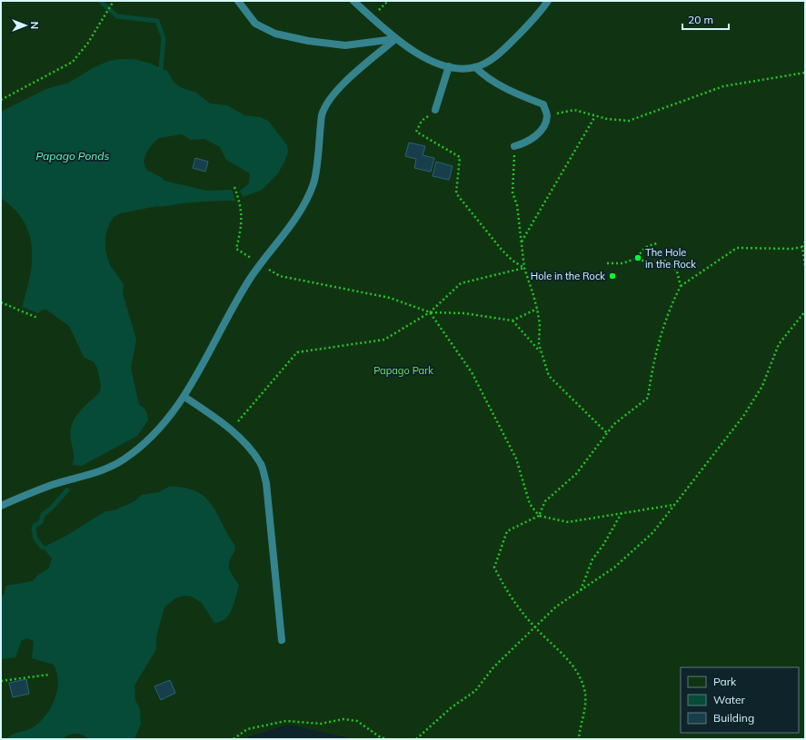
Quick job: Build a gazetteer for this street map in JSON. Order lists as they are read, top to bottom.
{
  "water": ["Papago Ponds"],
  "parks": ["Papago Park"],
  "places": ["The Hole in the Rock", "Hole in the Rock"],
  "legend": ["Park", "Water", "Building"],
  "scale_bar": "20 m",
  "north": "right"
}
